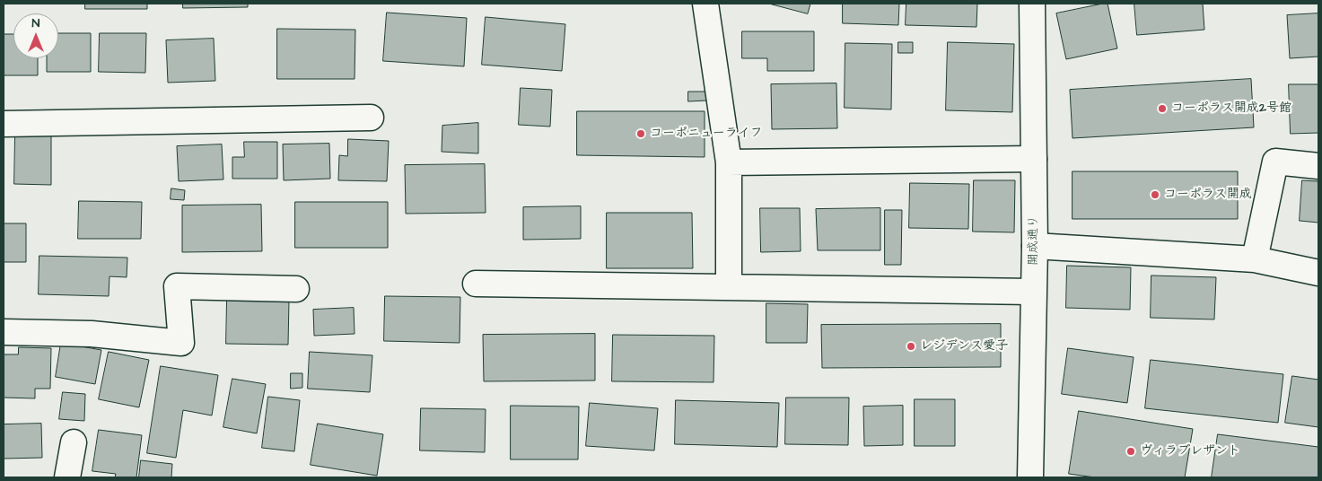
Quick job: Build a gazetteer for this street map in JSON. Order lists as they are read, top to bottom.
{
  "streets": {
    "street": ["開成通り"]
  },
  "places": [
    "コーポラス開成2号館",
    "コーポニューライフ",
    "コーポラス開成",
    "レジデンス愛子",
    "ヴィラプレザント"
  ],
  "north": "top"
}
